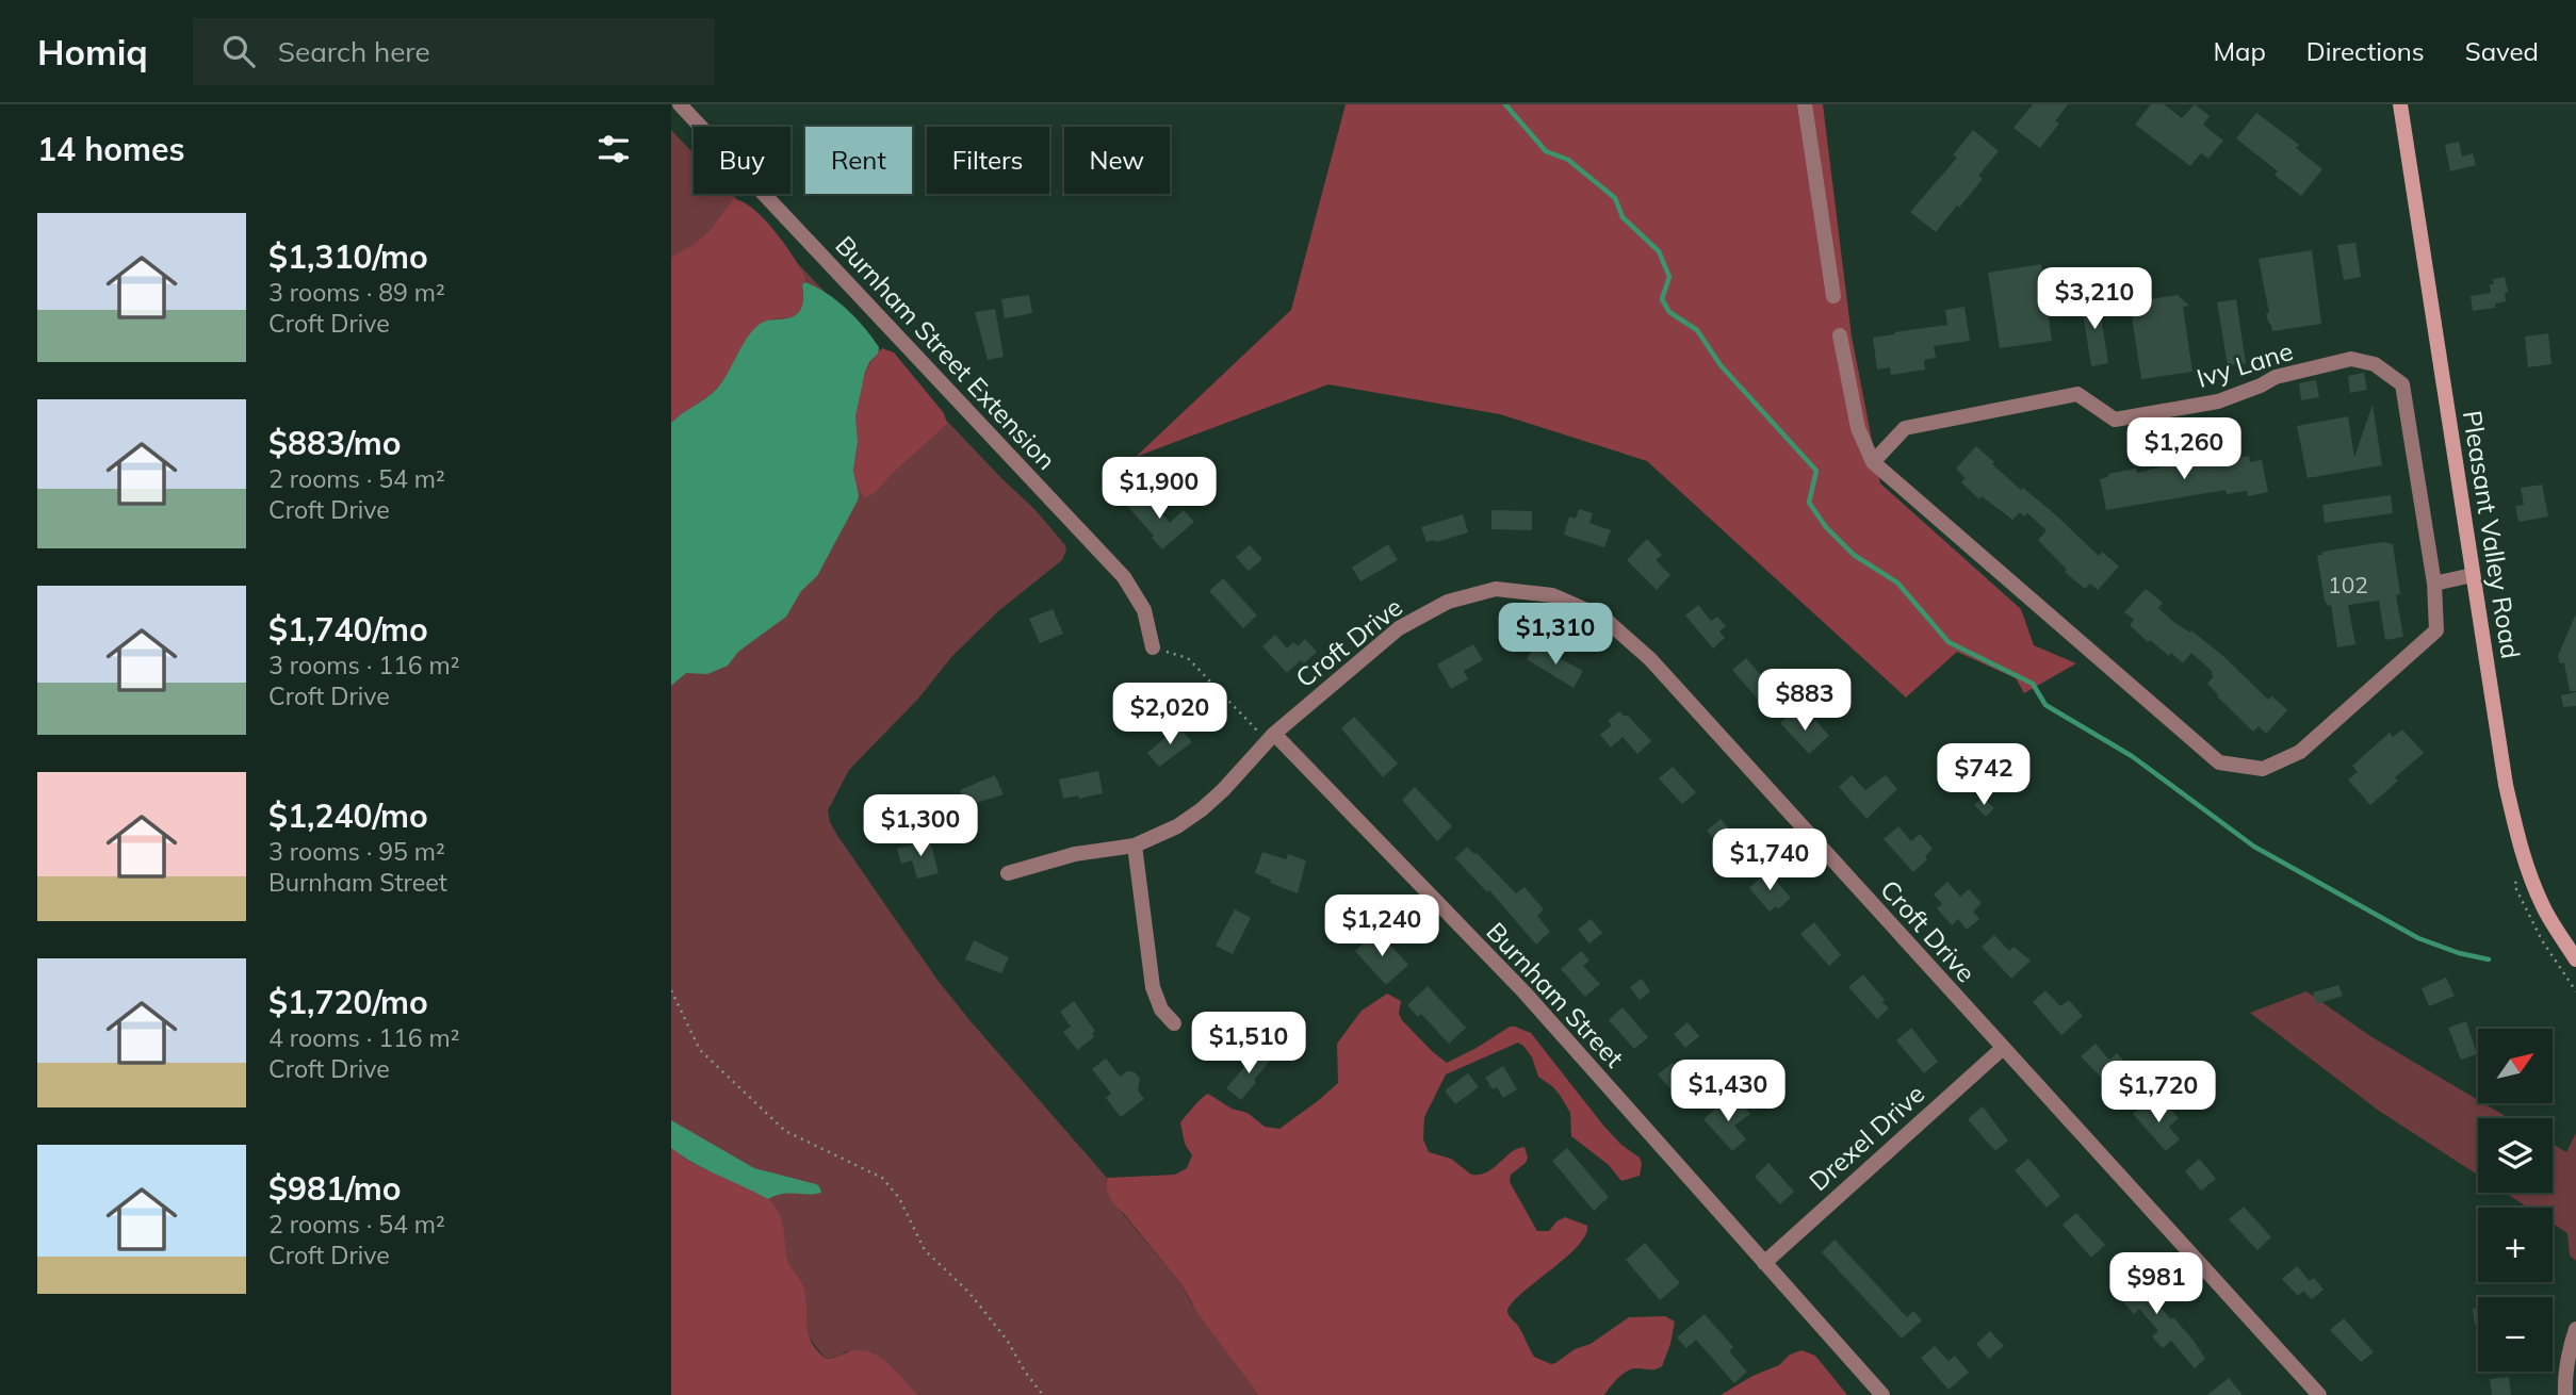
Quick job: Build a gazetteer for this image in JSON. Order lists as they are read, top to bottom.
{
  "streets": {
    "main road": ["Pleasant Valley Road"],
    "street": [
      "Burnham Street Extension",
      "Ivy Lane",
      "Croft Drive",
      "Burnham Street",
      "Drexel Drive"
    ]
  },
  "crossings": [
    ["Croft Drive", "Burnham Street"],
    ["Croft Drive", "Drexel Drive"],
    ["Burnham Street", "Drexel Drive"]
  ],
  "house_numbers": ["102"],
  "north": "top right",
  "page": {
    "header": "Homiq",
    "search": "Search here",
    "nav": ["Map", "Directions", "Saved"],
    "heading": "14 homes",
    "chip": [
      "Buy",
      "Rent",
      "Filters",
      "New"
    ],
    "list": [
      {
        "name": "$1,310/mo",
        "note": "3 rooms · 89 m² · Croft Drive"
      },
      {
        "name": "$883/mo",
        "note": "2 rooms · 54 m² · Croft Drive"
      },
      {
        "name": "$1,740/mo",
        "note": "3 rooms · 116 m² · Croft Drive"
      },
      {
        "name": "$1,240/mo",
        "note": "3 rooms · 95 m² · Burnham Street"
      },
      {
        "name": "$1,720/mo",
        "note": "4 rooms · 116 m² · Croft Drive"
      },
      {
        "name": "$981/mo",
        "note": "2 rooms · 54 m² · Croft Drive"
      }
    ],
    "price": [
      "$3,210",
      "$1,260",
      "$1,900",
      "$1,310",
      "$883",
      "$2,020",
      "$742",
      "$1,300",
      "$1,740",
      "$1,240",
      "$1,510",
      "$1,430",
      "$1,720",
      "$981"
    ],
    "map_buttons": ["+", "−"]
  }
}
